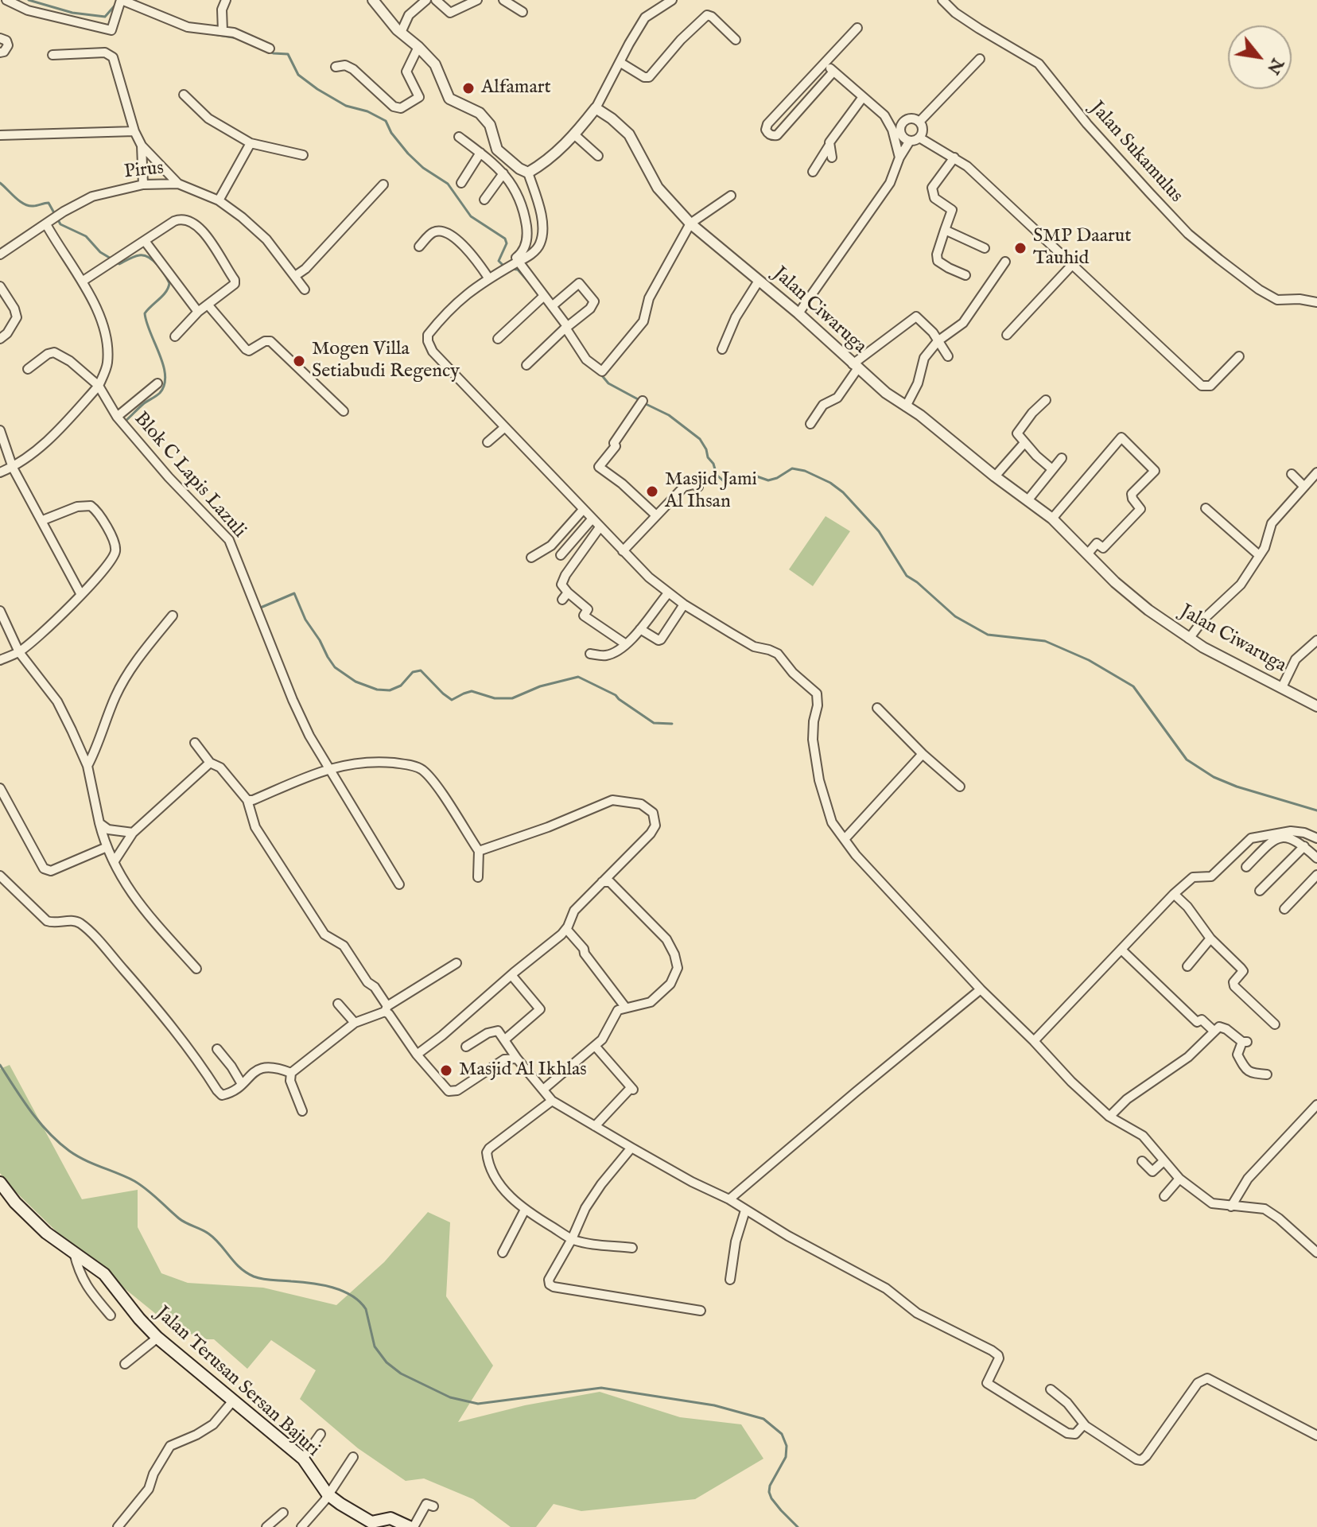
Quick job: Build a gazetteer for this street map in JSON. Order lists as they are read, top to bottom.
{
  "streets": {
    "main road": ["Jalan Terusan Sersan Bajuri"],
    "street": [
      "Jalan Sukamulus",
      "Pirus",
      "Jalan Ciwaruga",
      "Blok C Lapis Lazuli"
    ]
  },
  "places": [
    "Alfamart",
    "SMP Daarut Tauhid",
    "Mogen Villa Setiabudi Regency",
    "Masjid Jami Al Ihsan",
    "Masjid Al Ikhlas"
  ],
  "north": "bottom right"
}
